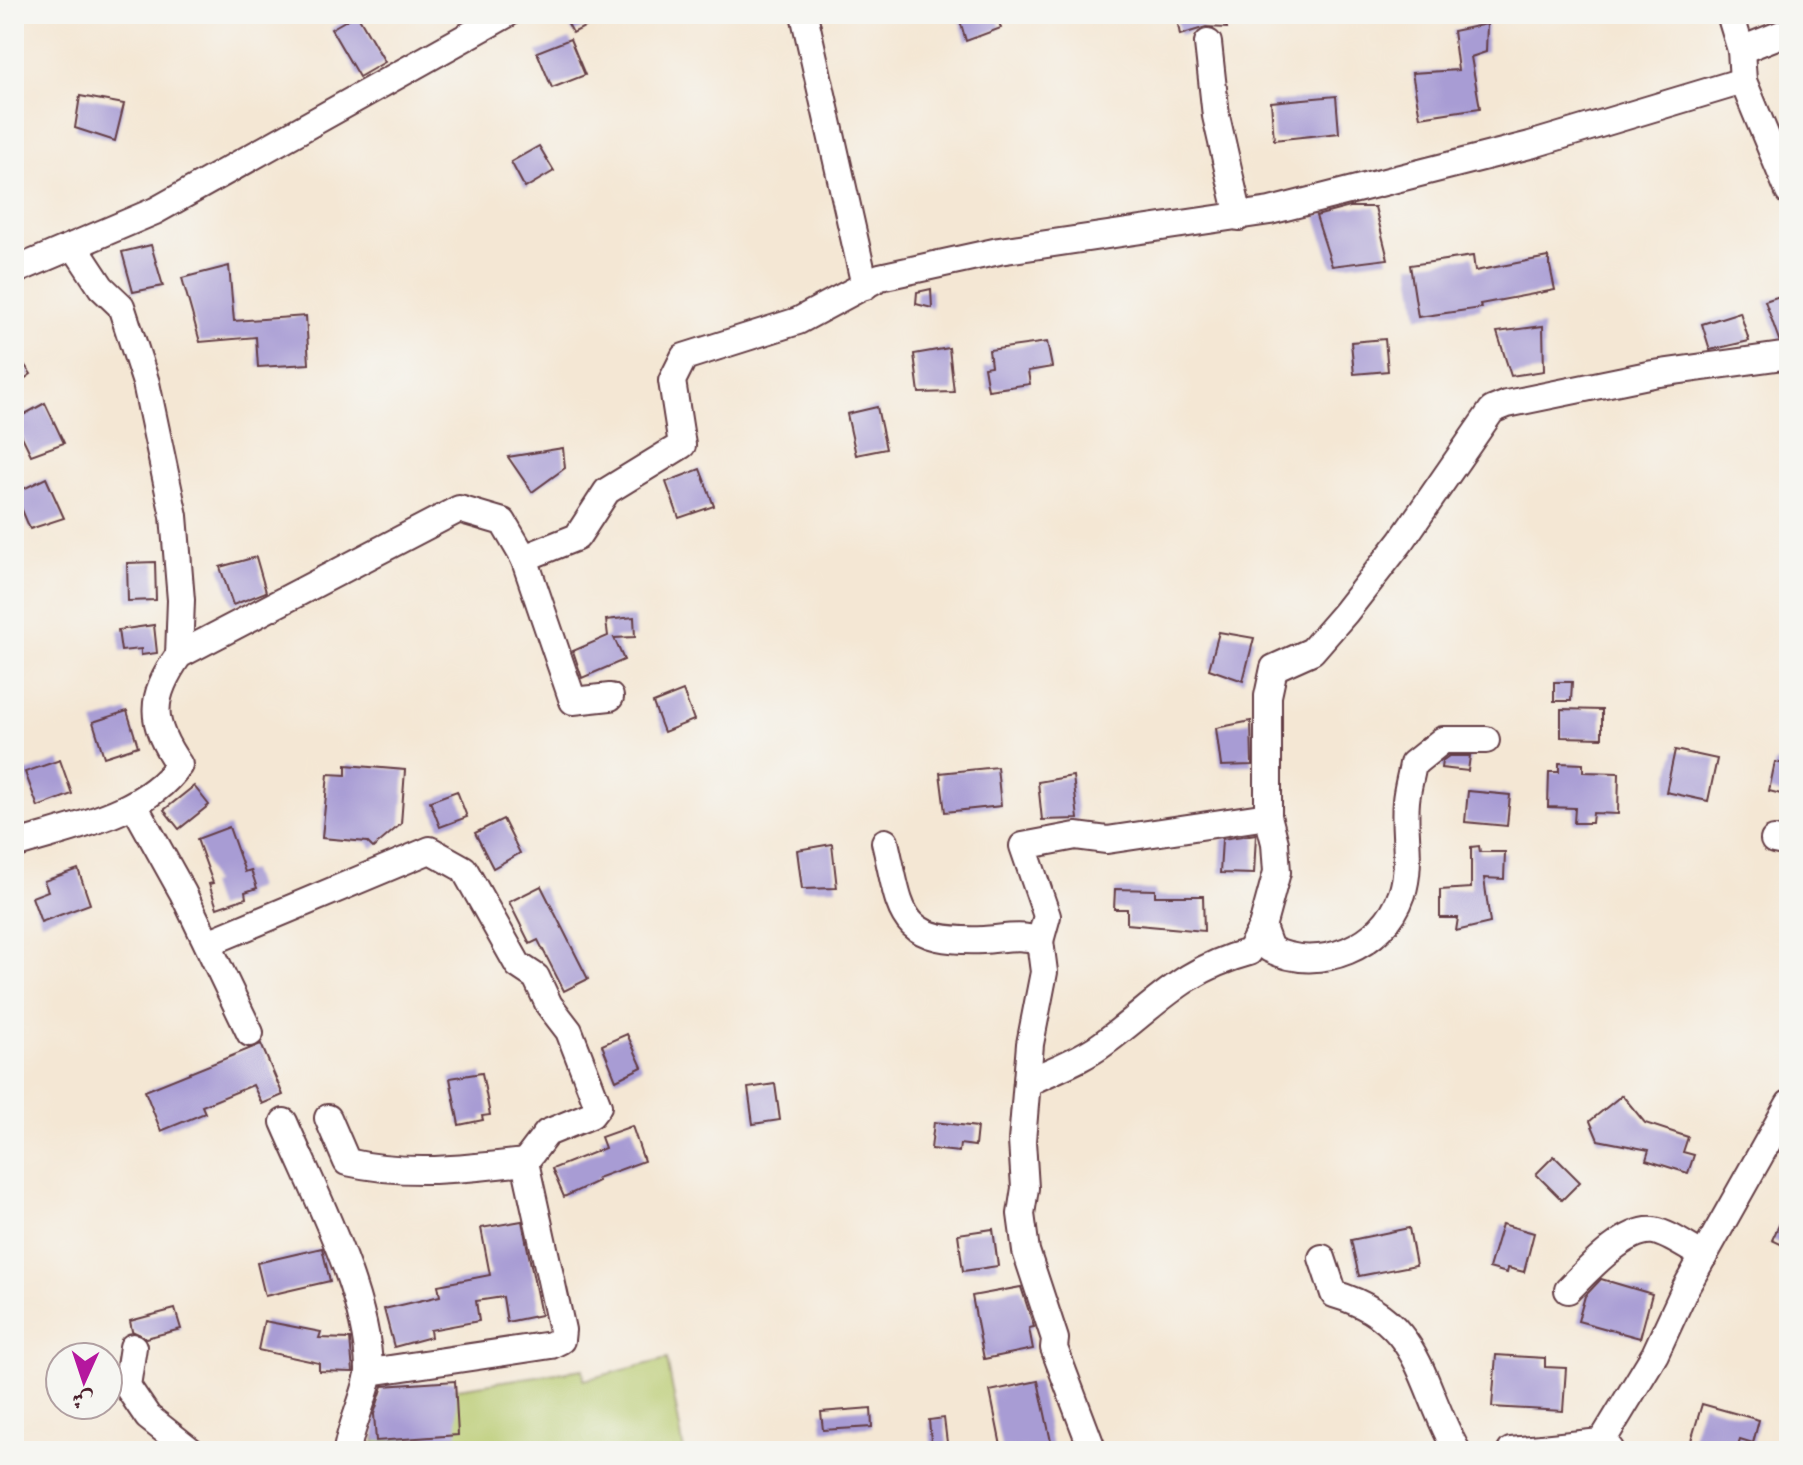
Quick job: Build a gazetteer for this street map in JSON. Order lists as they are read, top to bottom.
{
  "north": "bottom"
}
